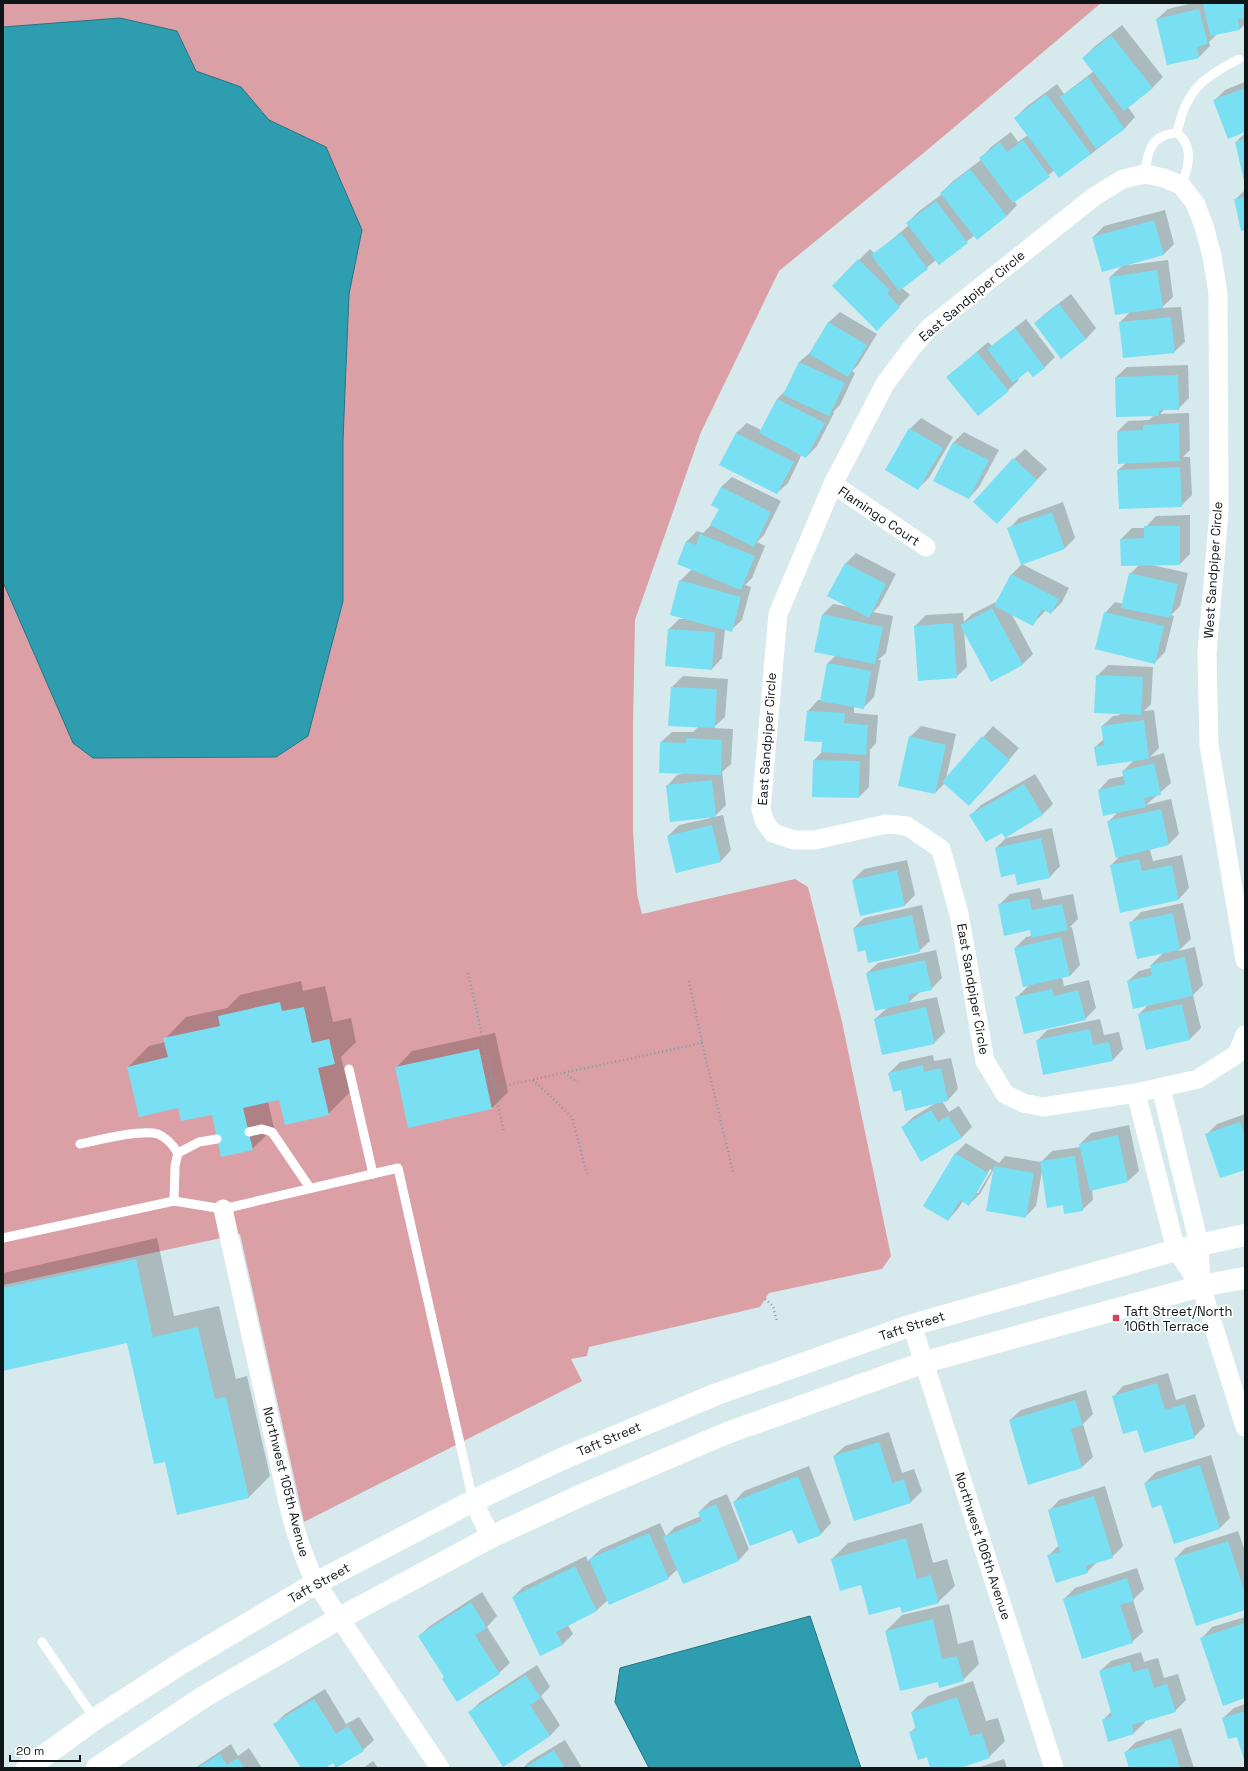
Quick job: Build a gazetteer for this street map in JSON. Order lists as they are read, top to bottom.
{
  "streets": {
    "street": [
      "East Sandpiper Circle",
      "Flamingo Court",
      "West Sandpiper Circle",
      "Taft Street",
      "Northwest 105th Avenue",
      "Northwest 106th Avenue"
    ]
  },
  "crossings": [
    ["East Sandpiper Circle", "Flamingo Court"],
    ["East Sandpiper Circle", "West Sandpiper Circle"],
    ["Taft Street", "Northwest 105th Avenue"],
    ["Taft Street", "Northwest 106th Avenue"]
  ],
  "places": {
    "transit": ["Taft Street/North 106th Terrace"]
  },
  "scale_bar": "20 m"
}
